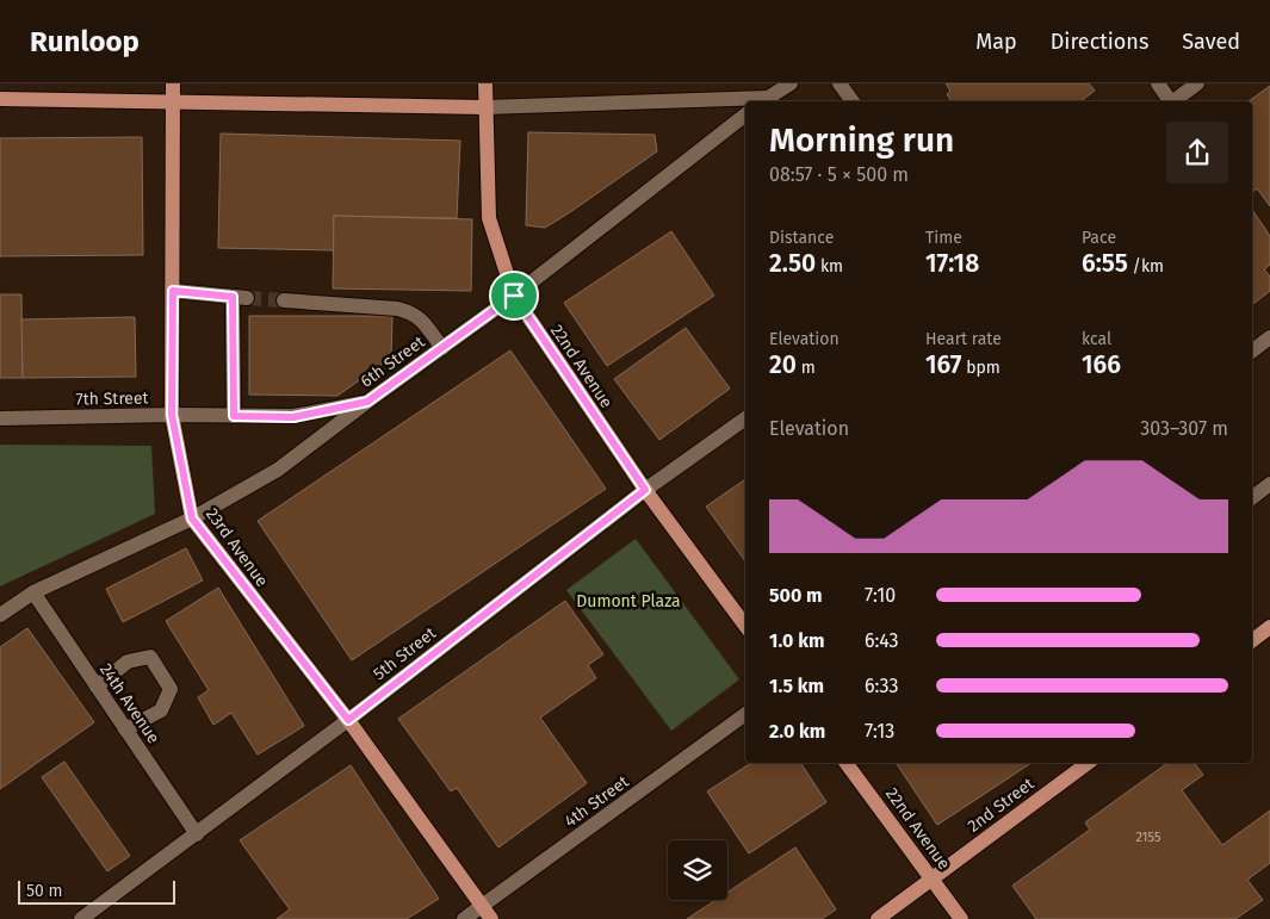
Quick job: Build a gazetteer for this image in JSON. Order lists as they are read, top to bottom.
{
  "streets": {
    "main road": ["22nd Avenue", "23rd Avenue", "2nd Street"],
    "street": [
      "6th Street",
      "7th Street",
      "5th Street",
      "24th Avenue",
      "4th Street"
    ]
  },
  "crossings": [
    ["6th Street", "22nd Avenue"],
    ["6th Street", "7th Street"],
    ["6th Street", "23rd Avenue"],
    ["6th Street", "24th Avenue"],
    ["22nd Avenue", "5th Street"],
    ["22nd Avenue", "2nd Street"],
    ["7th Street", "23rd Avenue"],
    ["23rd Avenue", "5th Street"],
    ["23rd Avenue", "4th Street"],
    ["5th Street", "24th Avenue"]
  ],
  "parks": ["Dumont Plaza"],
  "house_numbers": ["2155"],
  "scale_bar": "50 m",
  "page": {
    "header": "Runloop",
    "nav": ["Map", "Directions", "Saved"],
    "heading": ["Morning run", "08:57 · 5 × 500 m"],
    "stats": [
      ["Distance", "2.50 km"],
      ["Time", "17:18"],
      ["Pace", "6:55 /km"],
      ["Elevation", "20 m"],
      ["Heart rate", "167 bpm"],
      ["kcal", "166"]
    ],
    "chart": ["Elevation", "303–307 m"],
    "list": [
      {
        "name": "500 m",
        "note": "7:10"
      },
      {
        "name": "1.0 km",
        "note": "6:43"
      },
      {
        "name": "1.5 km",
        "note": "6:33"
      },
      {
        "name": "2.0 km",
        "note": "7:13"
      }
    ],
    "scale": "50 m"
  }
}
